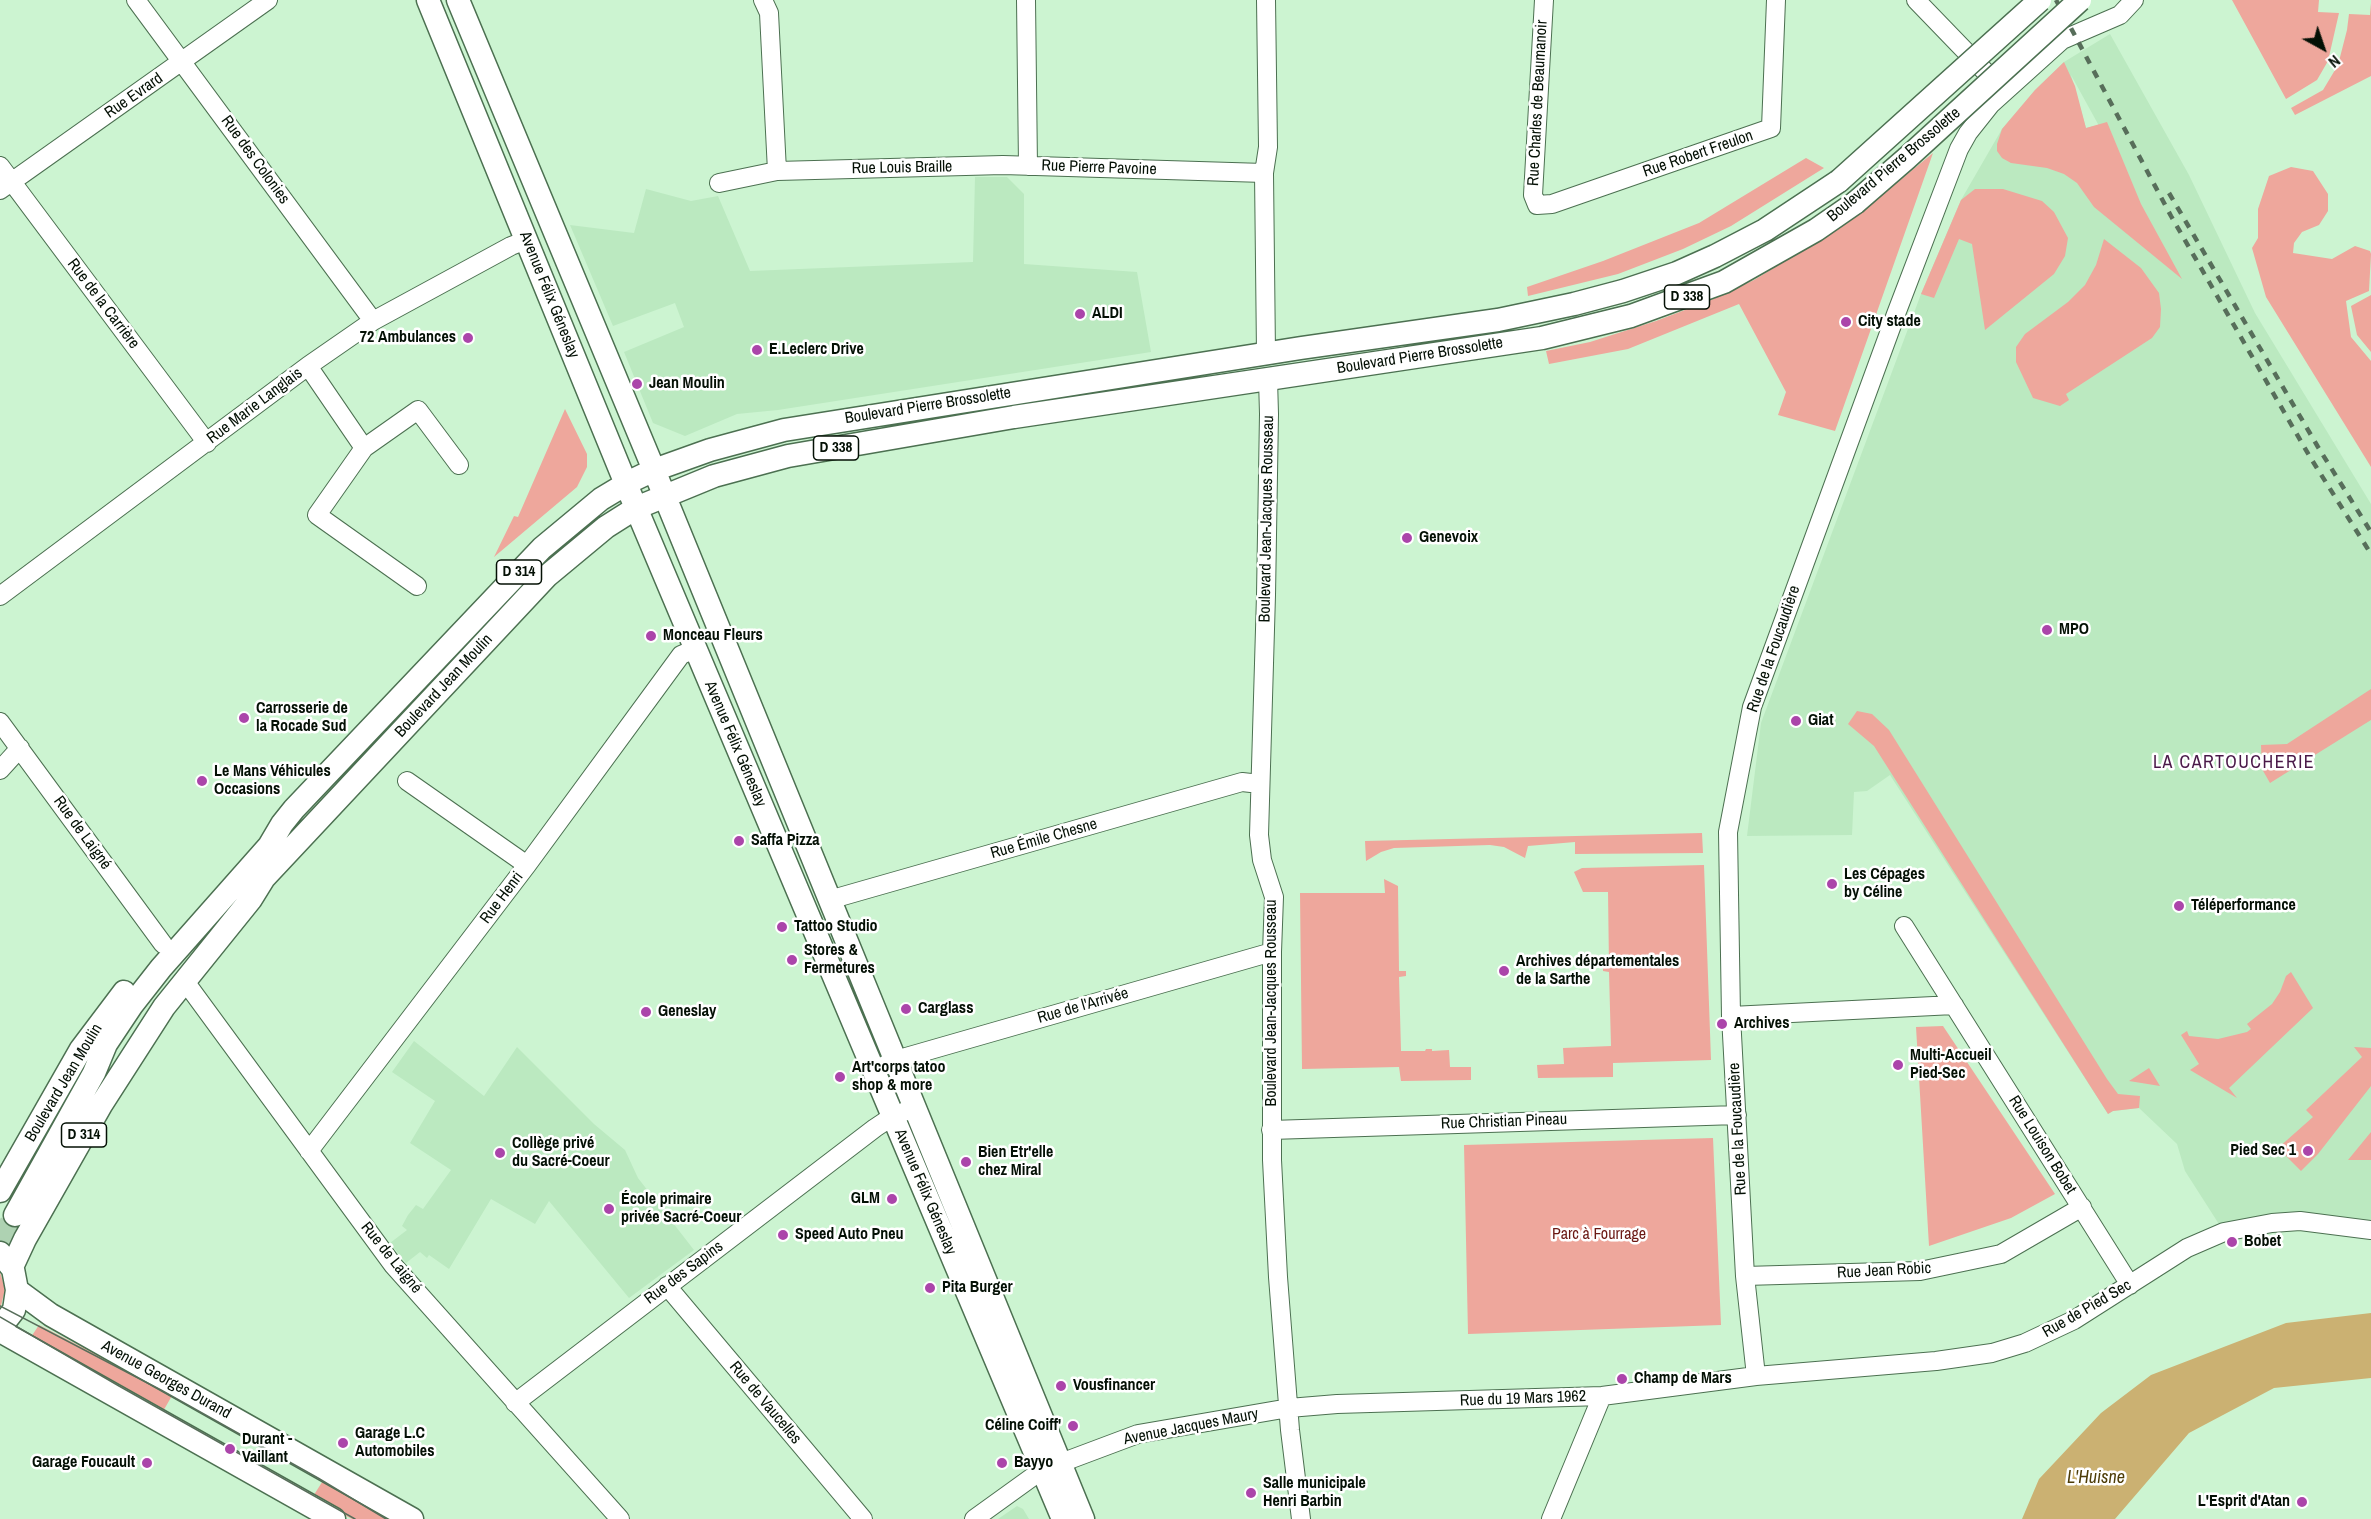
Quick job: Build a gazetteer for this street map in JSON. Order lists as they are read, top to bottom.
{
  "streets": {
    "main road": [
      "Boulevard Pierre Brossolette",
      "Avenue Félix Géneslay",
      "D 338",
      "D 314",
      "Boulevard Jean Moulin",
      "Avenue Georges Durand"
    ],
    "street": [
      "Rue Evrard",
      "Rue Charles de Beaumanoir",
      "Rue Robert Freulon",
      "Rue des Colonies",
      "Rue Louis Braille",
      "Rue Pierre Pavoine",
      "Rue de la Carrière",
      "Rue Marie Langlais",
      "Boulevard Jean-Jacques Rousseau",
      "Rue de la Foucaudière",
      "Rue de Laigné",
      "Rue Émile Chesne",
      "Rue Henri",
      "Rue de l'Arrivée",
      "Rue Christian Pineau",
      "Rue Louison Bobet",
      "Rue Jean Robic",
      "Rue des Sapins",
      "Rue de Pied Sec",
      "Rue du 19 Mars 1962",
      "Rue de Vaucelles",
      "Avenue Jacques Maury"
    ]
  },
  "crossings": [
    ["Rue Evrard", "Rue des Colonies"],
    ["Rue Evrard", "Rue de la Carrière"],
    ["Rue Charles de Beaumanoir", "Rue Robert Freulon"],
    ["Rue des Colonies", "Rue Marie Langlais"],
    ["Boulevard Pierre Brossolette", "Avenue Félix Géneslay"],
    ["Boulevard Pierre Brossolette", "Boulevard Jean-Jacques Rousseau"],
    ["Boulevard Pierre Brossolette", "Boulevard Jean Moulin"],
    ["Rue Louis Braille", "Rue Pierre Pavoine"],
    ["Avenue Félix Géneslay", "Rue Marie Langlais"],
    ["Avenue Félix Géneslay", "Boulevard Jean Moulin"],
    ["Avenue Félix Géneslay", "Rue Émile Chesne"],
    ["Avenue Félix Géneslay", "Rue Henri"],
    ["Avenue Félix Géneslay", "Rue de l'Arrivée"],
    ["Avenue Félix Géneslay", "Rue des Sapins"],
    ["Avenue Félix Géneslay", "Avenue Jacques Maury"],
    ["Rue de la Carrière", "Rue Marie Langlais"],
    ["Boulevard Jean-Jacques Rousseau", "Rue Émile Chesne"],
    ["Boulevard Jean-Jacques Rousseau", "Rue de l'Arrivée"],
    ["Boulevard Jean-Jacques Rousseau", "Rue Christian Pineau"],
    ["Boulevard Jean-Jacques Rousseau", "Rue du 19 Mars 1962"],
    ["Boulevard Jean-Jacques Rousseau", "Avenue Jacques Maury"],
    ["Rue de la Foucaudière", "Rue Christian Pineau"],
    ["Rue de la Foucaudière", "Rue Jean Robic"],
    ["Rue de la Foucaudière", "Rue de Pied Sec"],
    ["Rue de la Foucaudière", "Rue du 19 Mars 1962"],
    ["Boulevard Jean Moulin", "Rue de Laigné"],
    ["Rue de Laigné", "Rue Henri"],
    ["Rue de Laigné", "Rue des Sapins"],
    ["Rue Louison Bobet", "Rue Jean Robic"],
    ["Rue Louison Bobet", "Rue de Pied Sec"],
    ["Rue des Sapins", "Rue de Vaucelles"],
    ["Rue de Pied Sec", "Rue du 19 Mars 1962"],
    ["Rue du 19 Mars 1962", "Avenue Jacques Maury"]
  ],
  "districts": ["LA CARTOUCHERIE"],
  "water": ["L'Huisne"],
  "parks": ["Parc à Fourrage"],
  "places": [
    "ALDI",
    "City stade",
    "72 Ambulances",
    "E.Leclerc Drive",
    "Jean Moulin",
    "Genevoix",
    "MPO",
    "Monceau Fleurs",
    "Carrosserie de la Rocade Sud",
    "Giat",
    "Le Mans Véhicules Occasions",
    "Saffa Pizza",
    "Les Cépages by Céline",
    "Téléperformance",
    "Tattoo Studio",
    "Stores & Fermetures",
    "Archives départementales de la Sarthe",
    "Carglass",
    "Geneslay",
    "Archives",
    "Multi-Accueil Pied-Sec",
    "Art'corps tatoo shop & more",
    "Pied Sec 1",
    "Collège privé du Sacré-Coeur",
    "Bien Etr'elle chez Miral",
    "GLM",
    "École primaire privée Sacré-Coeur",
    "Speed Auto Pneu",
    "Bobet",
    "Pita Burger",
    "Champ de Mars",
    "Vousfinancer",
    "Céline Coiff'",
    "Garage L.C Automobiles",
    "Durant - Vaillant",
    "Garage Foucault",
    "Bayyo",
    "Salle municipale Henri Barbin",
    "L'Esprit d'Atan"
  ],
  "north": "bottom right"
}
